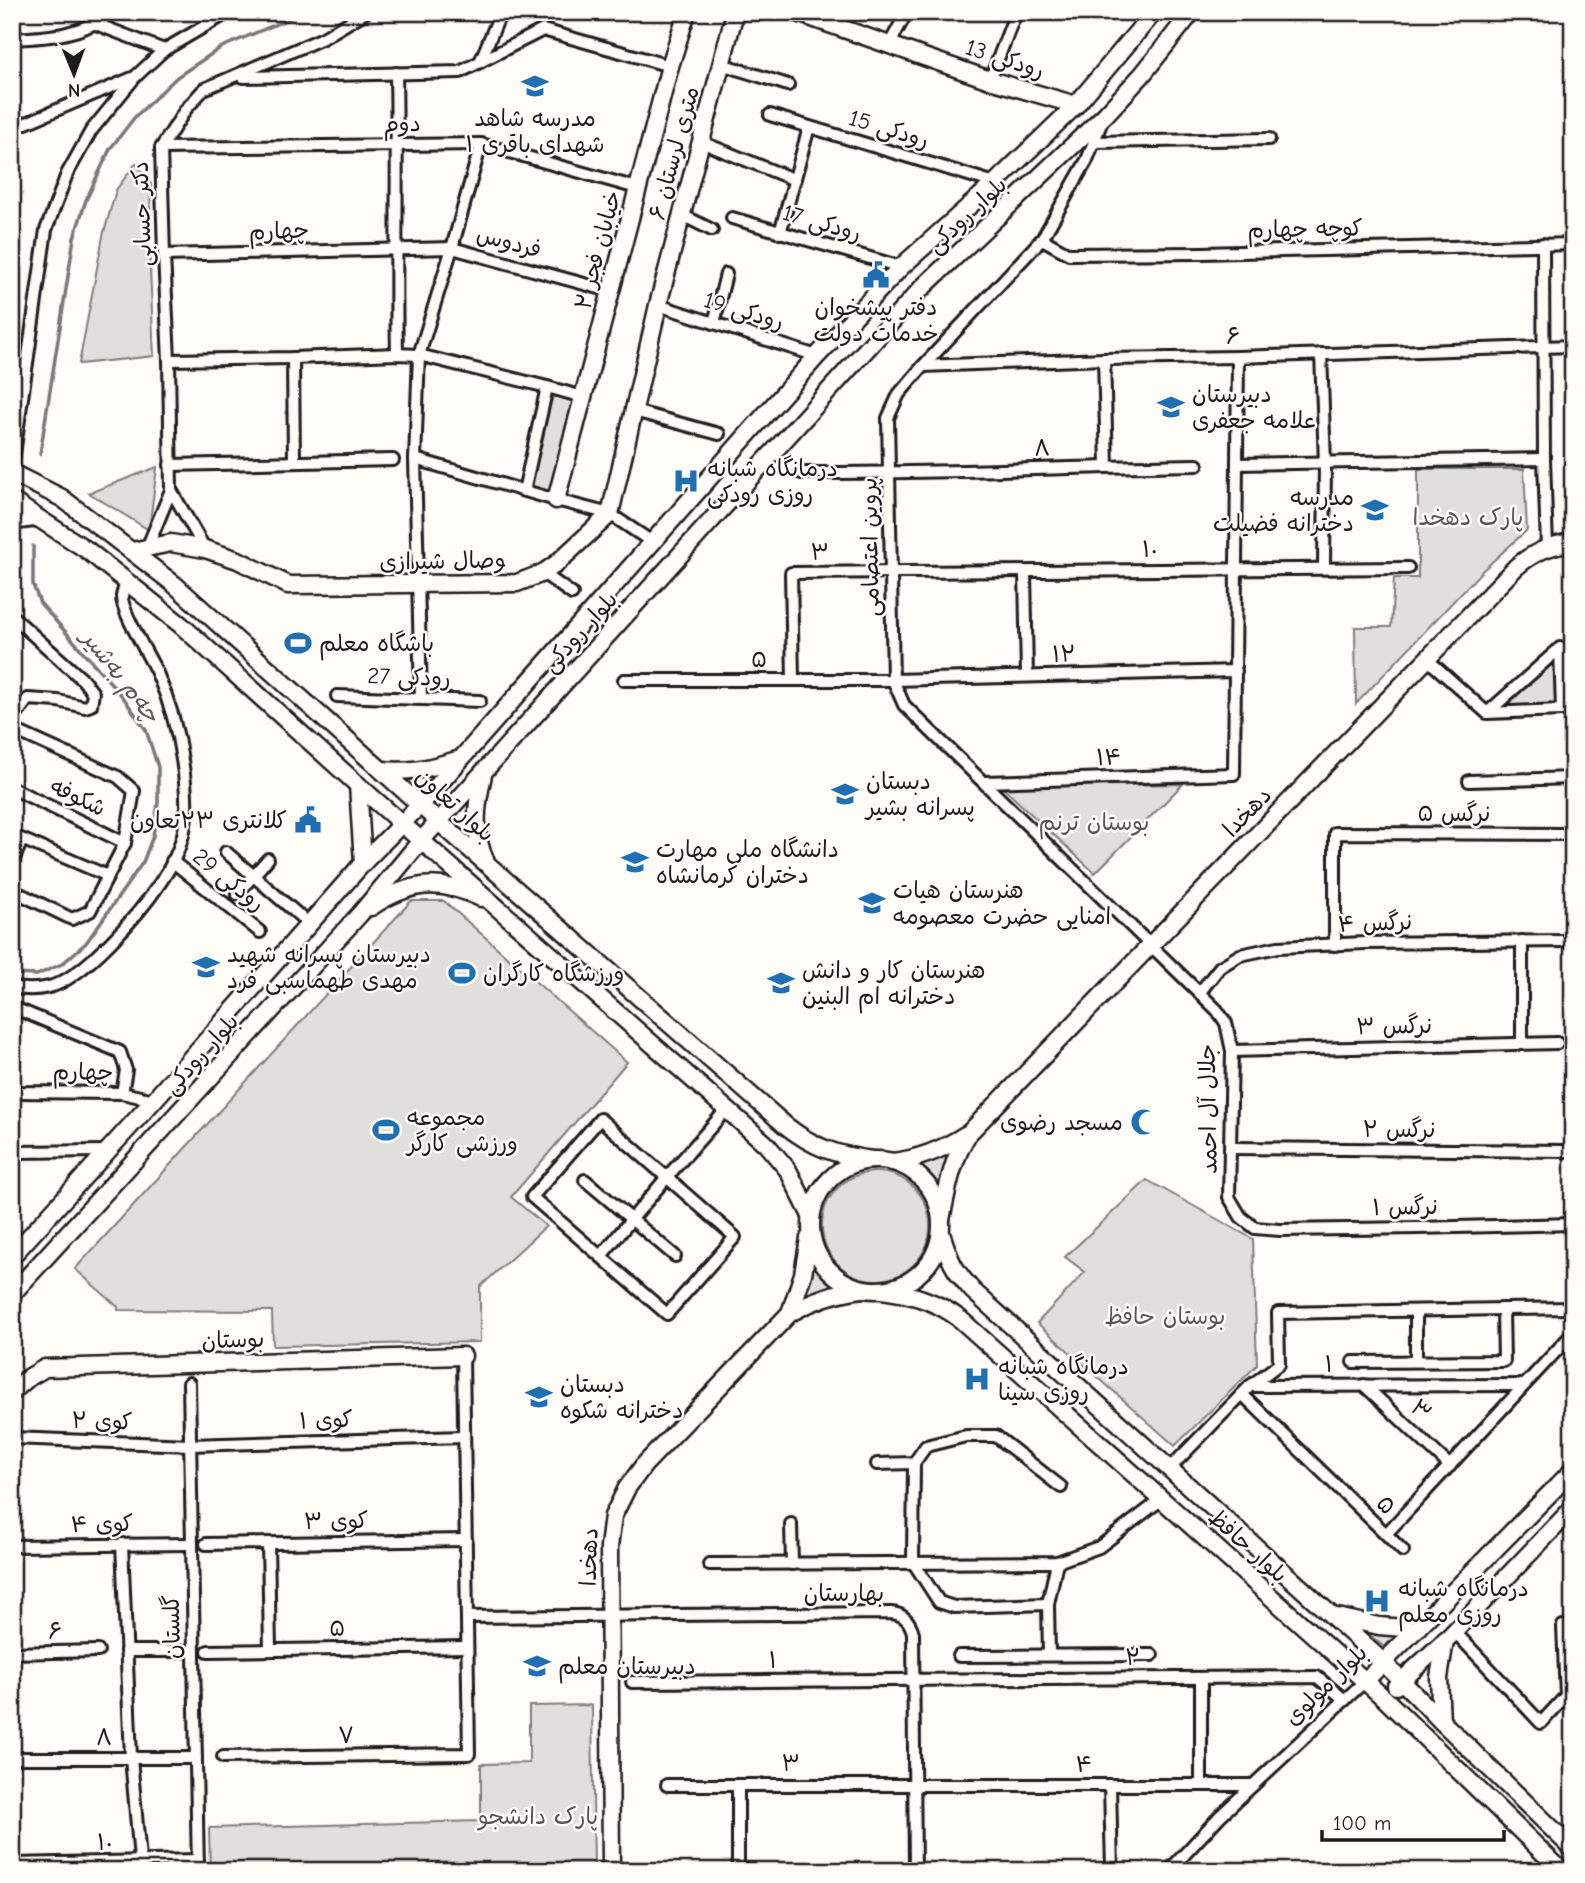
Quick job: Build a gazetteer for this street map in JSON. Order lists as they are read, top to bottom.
{
  "streets": {
    "main road": [
      "رودکی 13",
      "۶ متری لرستان",
      "بلوار رودکی",
      "خیابان فجر ۲",
      "وصال شیرازی",
      "بلوار تعاون",
      "دهخدا",
      "بوستان",
      "بلوار حافظ",
      "بلوار مولوی"
    ],
    "street": [
      "دوم",
      "رودکی 15",
      "دکتر حسابی",
      "رودکی 17",
      "کوچه چهارم",
      "چهارم",
      "فردوس",
      "رودکی 19",
      "۶",
      "۸",
      "پروین اعتصامی",
      "۱۰",
      "۳",
      "۱۲",
      "۵",
      "رودکی 27",
      "۱۴",
      "شکوفه",
      "نرگس ۵",
      "رودکی 29",
      "نرگس ۴",
      "نرگس ۳",
      "جلال آل احمد",
      "نرگس ۲",
      "نرگس ۱",
      "۱",
      "کوی ۱",
      "کوی ۲",
      "کوی ۳",
      "کوی ۴",
      "بهارستان",
      "گلستان",
      "۲",
      "۷",
      "۴"
    ]
  },
  "crossings": [
    ["رودکی 13", "بلوار رودکی"],
    ["دوم", "دکتر حسابی"],
    ["دوم", "خیابان فجر ۲"],
    ["رودکی 15", "بلوار رودکی"],
    ["۶ متری لرستان", "رودکی 19"],
    ["دکتر حسابی", "چهارم"],
    ["بلوار رودکی", "رودکی 17"],
    ["بلوار رودکی", "چهارم"],
    ["بلوار رودکی", "رودکی 19"],
    ["بلوار رودکی", "پروین اعتصامی"],
    ["بلوار رودکی", "بلوار تعاون"],
    ["کوچه چهارم", "پروین اعتصامی"],
    ["چهارم", "فردوس"],
    ["فردوس", "خیابان فجر ۲"],
    ["۶", "پروین اعتصامی"],
    ["۸", "پروین اعتصامی"],
    ["۸", "گلستان"],
    ["پروین اعتصامی", "۱۰"],
    ["پروین اعتصامی", "۳"],
    ["پروین اعتصامی", "۱۲"],
    ["پروین اعتصامی", "۵"],
    ["پروین اعتصامی", "۱۴"],
    ["پروین اعتصامی", "دهخدا"],
    ["پروین اعتصامی", "جلال آل احمد"],
    ["۱۰", "۳"],
    ["۱۰", "گلستان"],
    ["۳", "۵"],
    ["۳", "۱"],
    ["۳", "بهارستان"],
    ["۳", "۴"],
    ["وصال شیرازی", "بلوار تعاون"],
    ["۱۲", "۵"],
    ["۱۲", "۱۴"],
    ["۵", "۱"],
    ["۵", "۷"],
    ["بلوار تعاون", "بلوار حافظ"],
    ["دهخدا", "جلال آل احمد"],
    ["دهخدا", "بهارستان"],
    ["نرگس ۵", "نرگس ۴"],
    ["نرگس ۴", "جلال آل احمد"],
    ["نرگس ۳", "جلال آل احمد"],
    ["جلال آل احمد", "نرگس ۲"],
    ["جلال آل احمد", "نرگس ۱"],
    ["۱", "بهارستان"],
    ["۱", "۲"],
    ["کوی ۱", "کوی ۲"],
    ["کوی ۱", "گلستان"],
    ["کوی ۲", "گلستان"],
    ["کوی ۴", "گلستان"],
    ["بلوار حافظ", "بلوار مولوی"],
    ["بهارستان", "۲"],
    ["بهارستان", "۴"],
    ["۲", "بلوار مولوی"],
    ["بلوار مولوی", "۴"]
  ],
  "water": ["چەم بەشیر"],
  "parks": [
    "پارک دهخدا",
    "بوستان ترنم",
    "بوستان حافظ",
    "پارک دانشجو"
  ],
  "places": {
    "school or university": [
      "مدرسه شاهد شهدای باقری ۱",
      "دبیرستان علامه جعفری",
      "مدرسه دخترانه فضيلت",
      "دبستان پسرانه بشير",
      "دانشگاه ملی مهارت دختران کرمانشاه",
      "هنرستان هیات امنایی حضرت معصومه",
      "دبیرستان پسرانه شهید مهدی طهماسبی فرد",
      "هنرستان کار و دانش دخترانه ام البنین",
      "دبستان دخترانه شکوه",
      "دبیرستان معلم"
    ],
    "public building": ["دفتر پیشخوان خدمات دولت", "کلانتری ۲۳تعاون"],
    "hospital": ["درمانگاه شبانه روزی رودکی", "درمانگاه شبانه روزی سینا", "درمانگاه شبانه روزی معلم"],
    "sports": ["باشگاه معلم", "ورزشگاه کارگران", "مجموعه ورزشی کارگر"],
    "mosque": ["مسجد رضوی"]
  },
  "scale_bar": "100 m",
  "north": "bottom"
}
